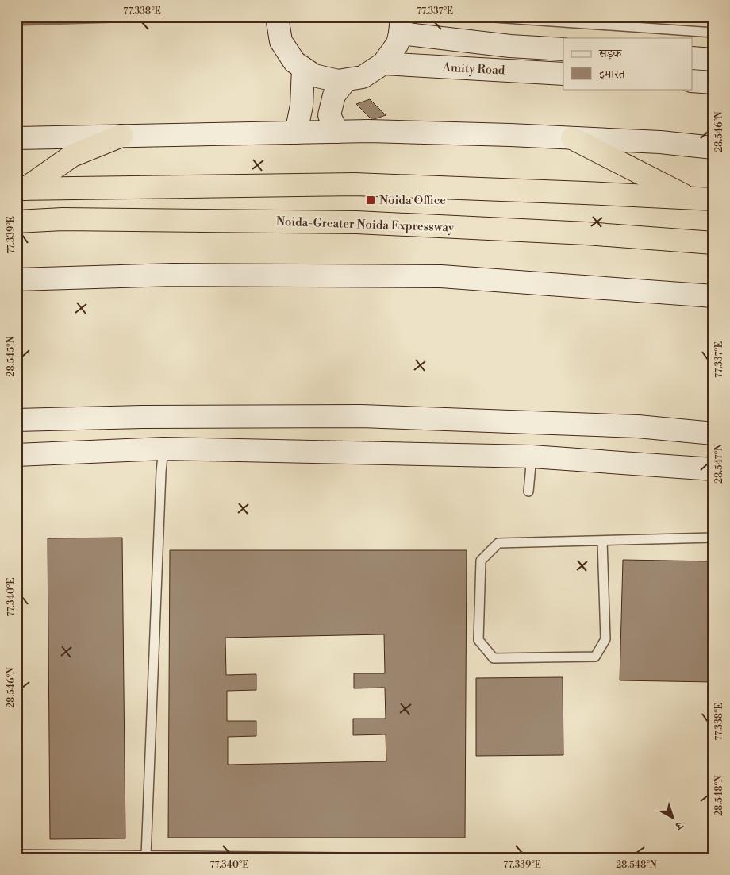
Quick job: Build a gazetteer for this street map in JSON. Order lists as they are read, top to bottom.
{
  "streets": {
    "highway": ["Noida-Greater Noida Expressway"],
    "street": ["Amity Road"]
  },
  "places": {
    "transit": ["Noida Office"]
  },
  "legend": ["सड़क", "इमारत"],
  "north": "bottom right",
  "coordinates": [
    "77.338°E",
    "77.337°E",
    "28.546°N",
    "77.339°E",
    "28.545°N",
    "28.547°N",
    "77.340°E",
    "28.548°N"
  ]
}
